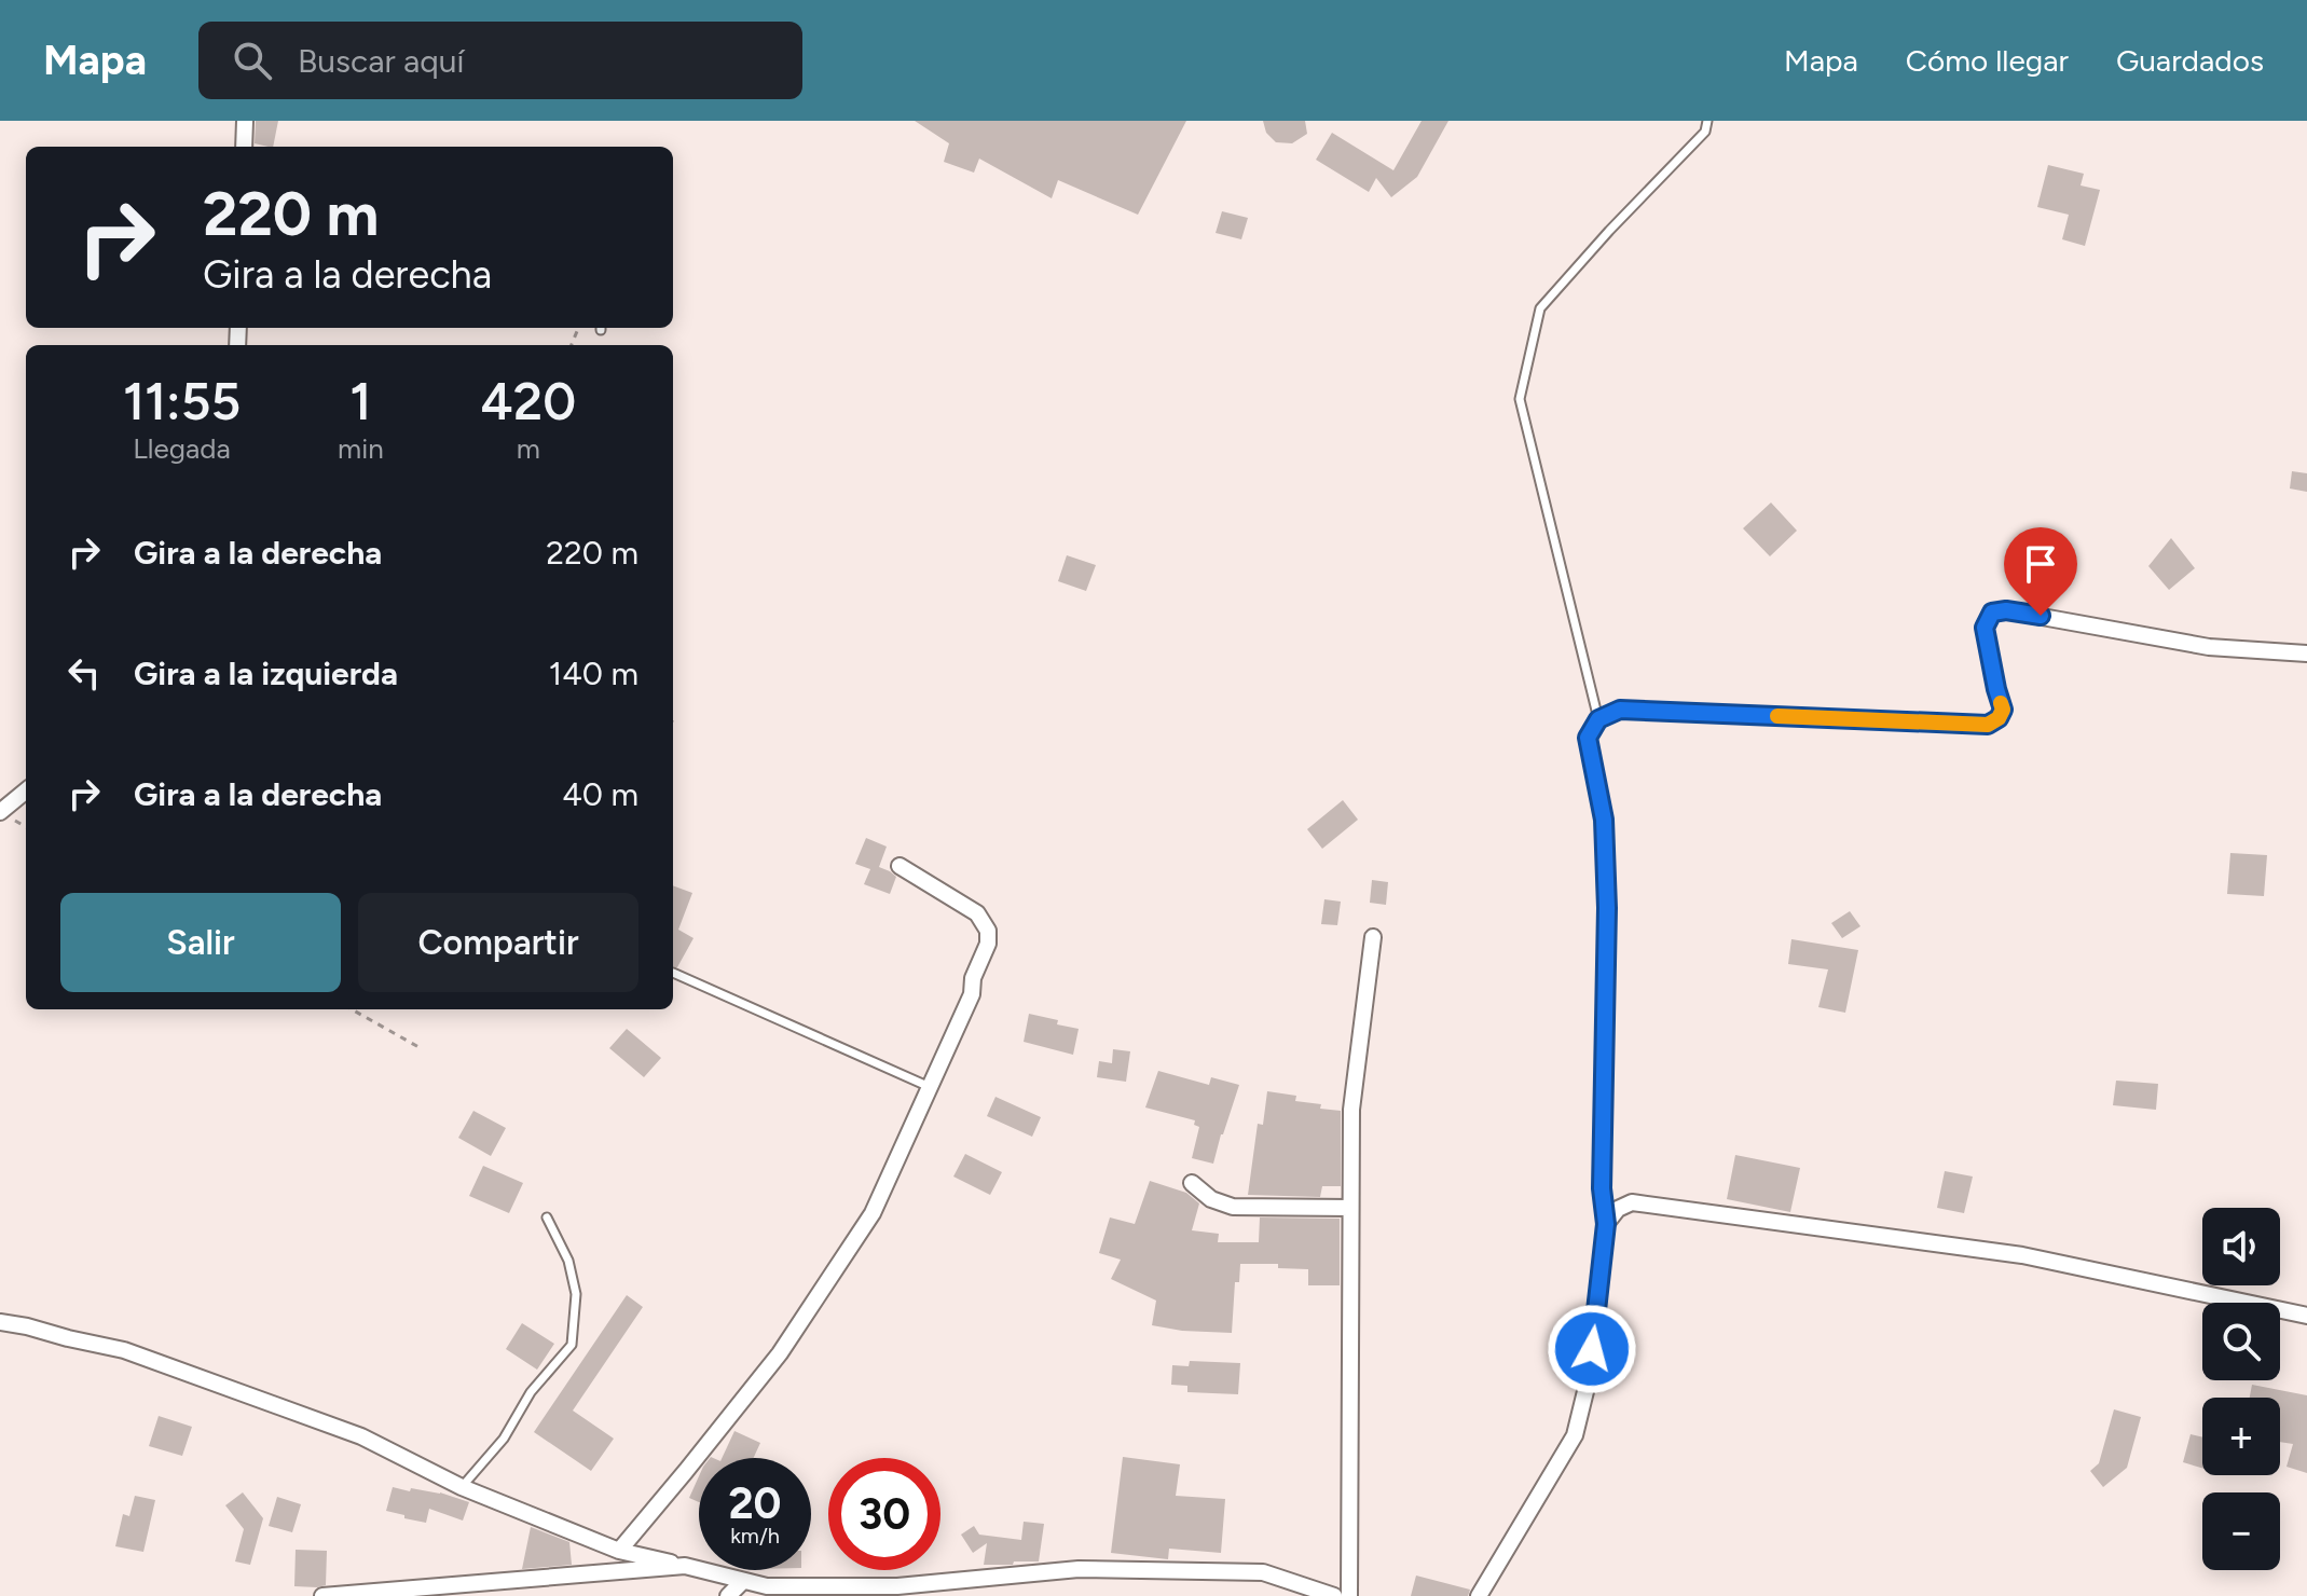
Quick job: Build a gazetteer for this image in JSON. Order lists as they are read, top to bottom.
{
  "page": {
    "header": "Mapa",
    "search": "Buscar aquí",
    "nav": ["Mapa", "Cómo llegar", "Guardados"],
    "turn": ["220 m", "Gira a la derecha"],
    "eta": [
      "11:55",
      "Llegada",
      "1",
      "min",
      "420",
      "m"
    ],
    "list": [
      {
        "name": "Gira a la derecha",
        "value": "220 m"
      },
      {
        "name": "Gira a la izquierda",
        "value": "140 m"
      },
      {
        "name": "Gira a la derecha",
        "value": "40 m"
      }
    ],
    "buttons": ["Salir", "Compartir"],
    "map_buttons": ["+", "−"],
    "speed": "20 km/h",
    "limit": "30"
  }
}
